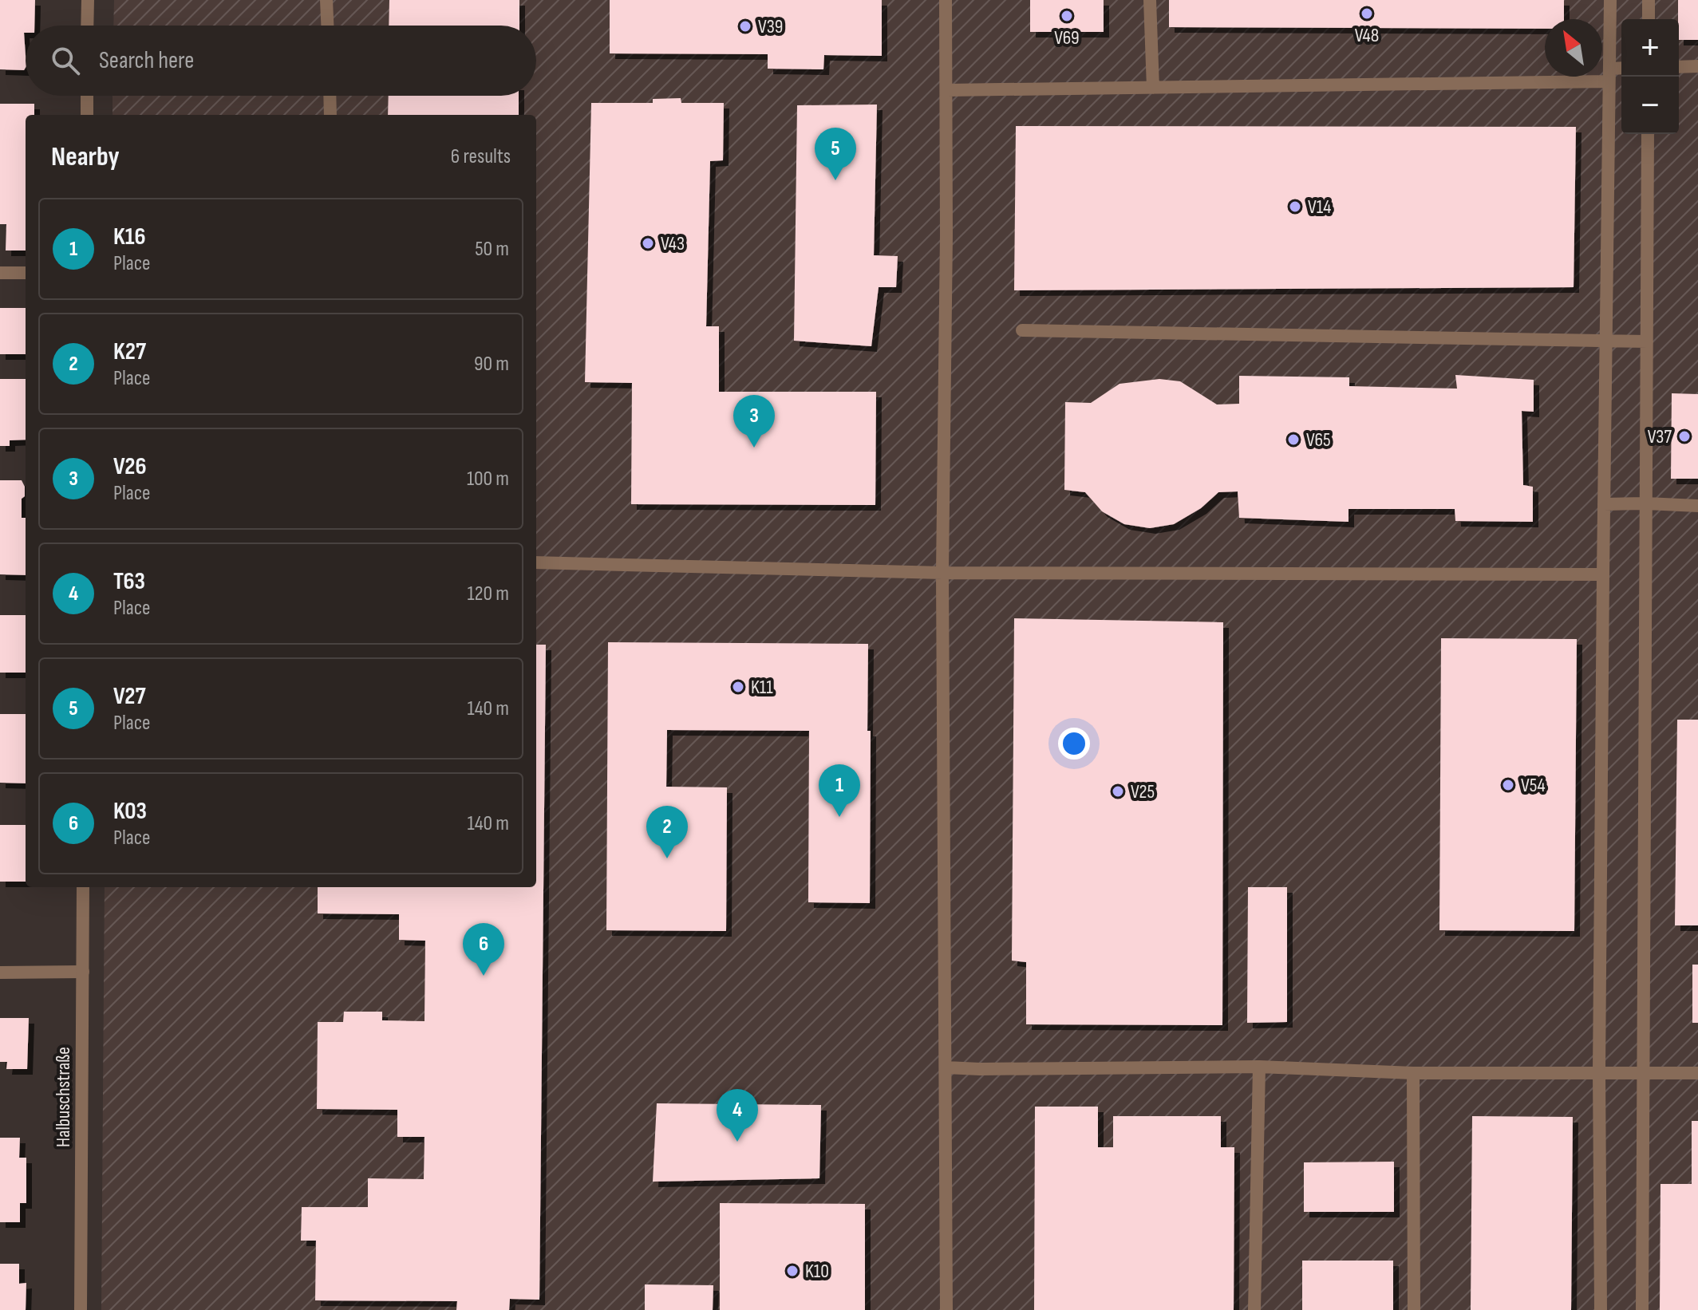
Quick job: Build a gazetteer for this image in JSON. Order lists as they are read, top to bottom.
{
  "streets": {
    "street": ["Halbuschstraße"]
  },
  "places": [
    "V48",
    "V69",
    "V39",
    "V14",
    "V43",
    "V37",
    "V65",
    "K11",
    "V54",
    "V25",
    "K10"
  ],
  "north": "top left",
  "page": {
    "map_buttons": ["+", "−"],
    "search": "Search here",
    "heading": ["Nearby", "6 results"],
    "pins": [
      "5",
      "3",
      "1",
      "2",
      "6",
      "4"
    ],
    "list": [
      {
        "mark": "1",
        "name": "K16",
        "note": "Place",
        "value": "50 m"
      },
      {
        "mark": "2",
        "name": "K27",
        "note": "Place",
        "value": "90 m"
      },
      {
        "mark": "3",
        "name": "V26",
        "note": "Place",
        "value": "100 m"
      },
      {
        "mark": "4",
        "name": "T63",
        "note": "Place",
        "value": "120 m"
      },
      {
        "mark": "5",
        "name": "V27",
        "note": "Place",
        "value": "140 m"
      },
      {
        "mark": "6",
        "name": "K03",
        "note": "Place",
        "value": "140 m"
      }
    ]
  }
}
